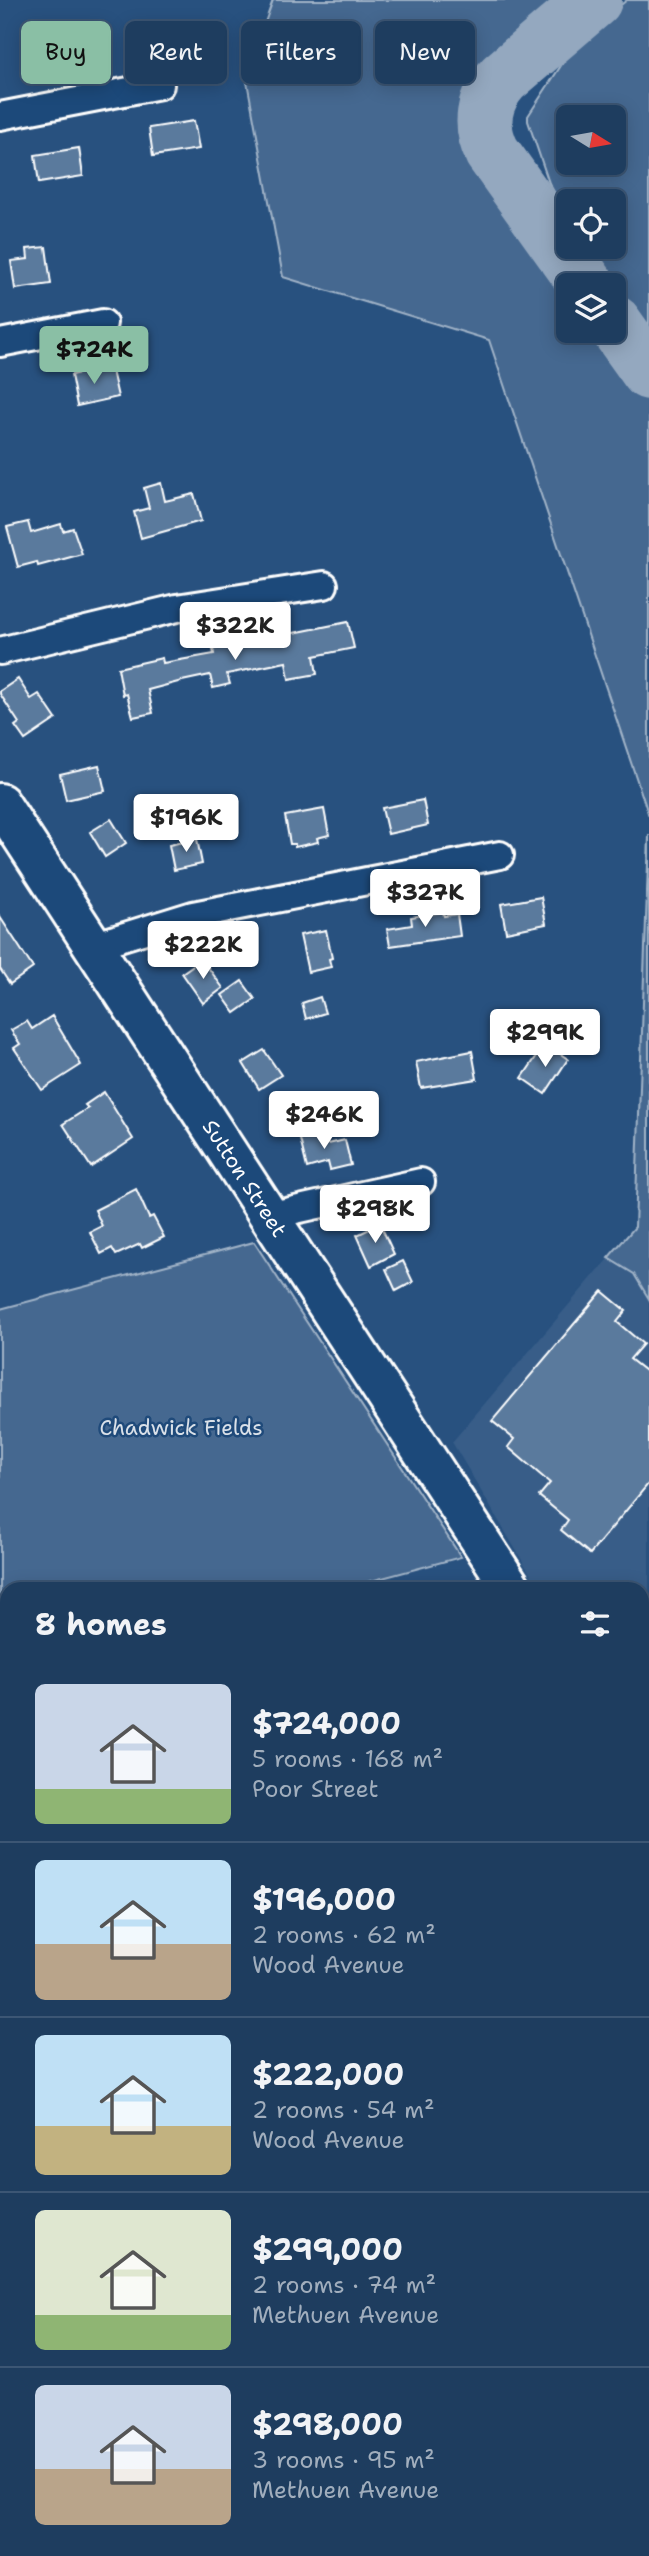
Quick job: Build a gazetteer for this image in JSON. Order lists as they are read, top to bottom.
{
  "streets": {
    "highway": ["Sutton Street"]
  },
  "parks": ["Chadwick Fields"],
  "north": "right",
  "page": {
    "chip": [
      "Buy",
      "Rent",
      "Filters",
      "New"
    ],
    "price": [
      "$724K",
      "$322K",
      "$196K",
      "$327K",
      "$222K",
      "$299K",
      "$246K",
      "$298K"
    ],
    "heading": "8 homes",
    "list": [
      {
        "name": "$724,000",
        "note": "5 rooms · 168 m² · Poor Street"
      },
      {
        "name": "$196,000",
        "note": "2 rooms · 62 m² · Wood Avenue"
      },
      {
        "name": "$222,000",
        "note": "2 rooms · 54 m² · Wood Avenue"
      },
      {
        "name": "$299,000",
        "note": "2 rooms · 74 m² · Methuen Avenue"
      },
      {
        "name": "$298,000",
        "note": "3 rooms · 95 m² · Methuen Avenue"
      }
    ]
  }
}
